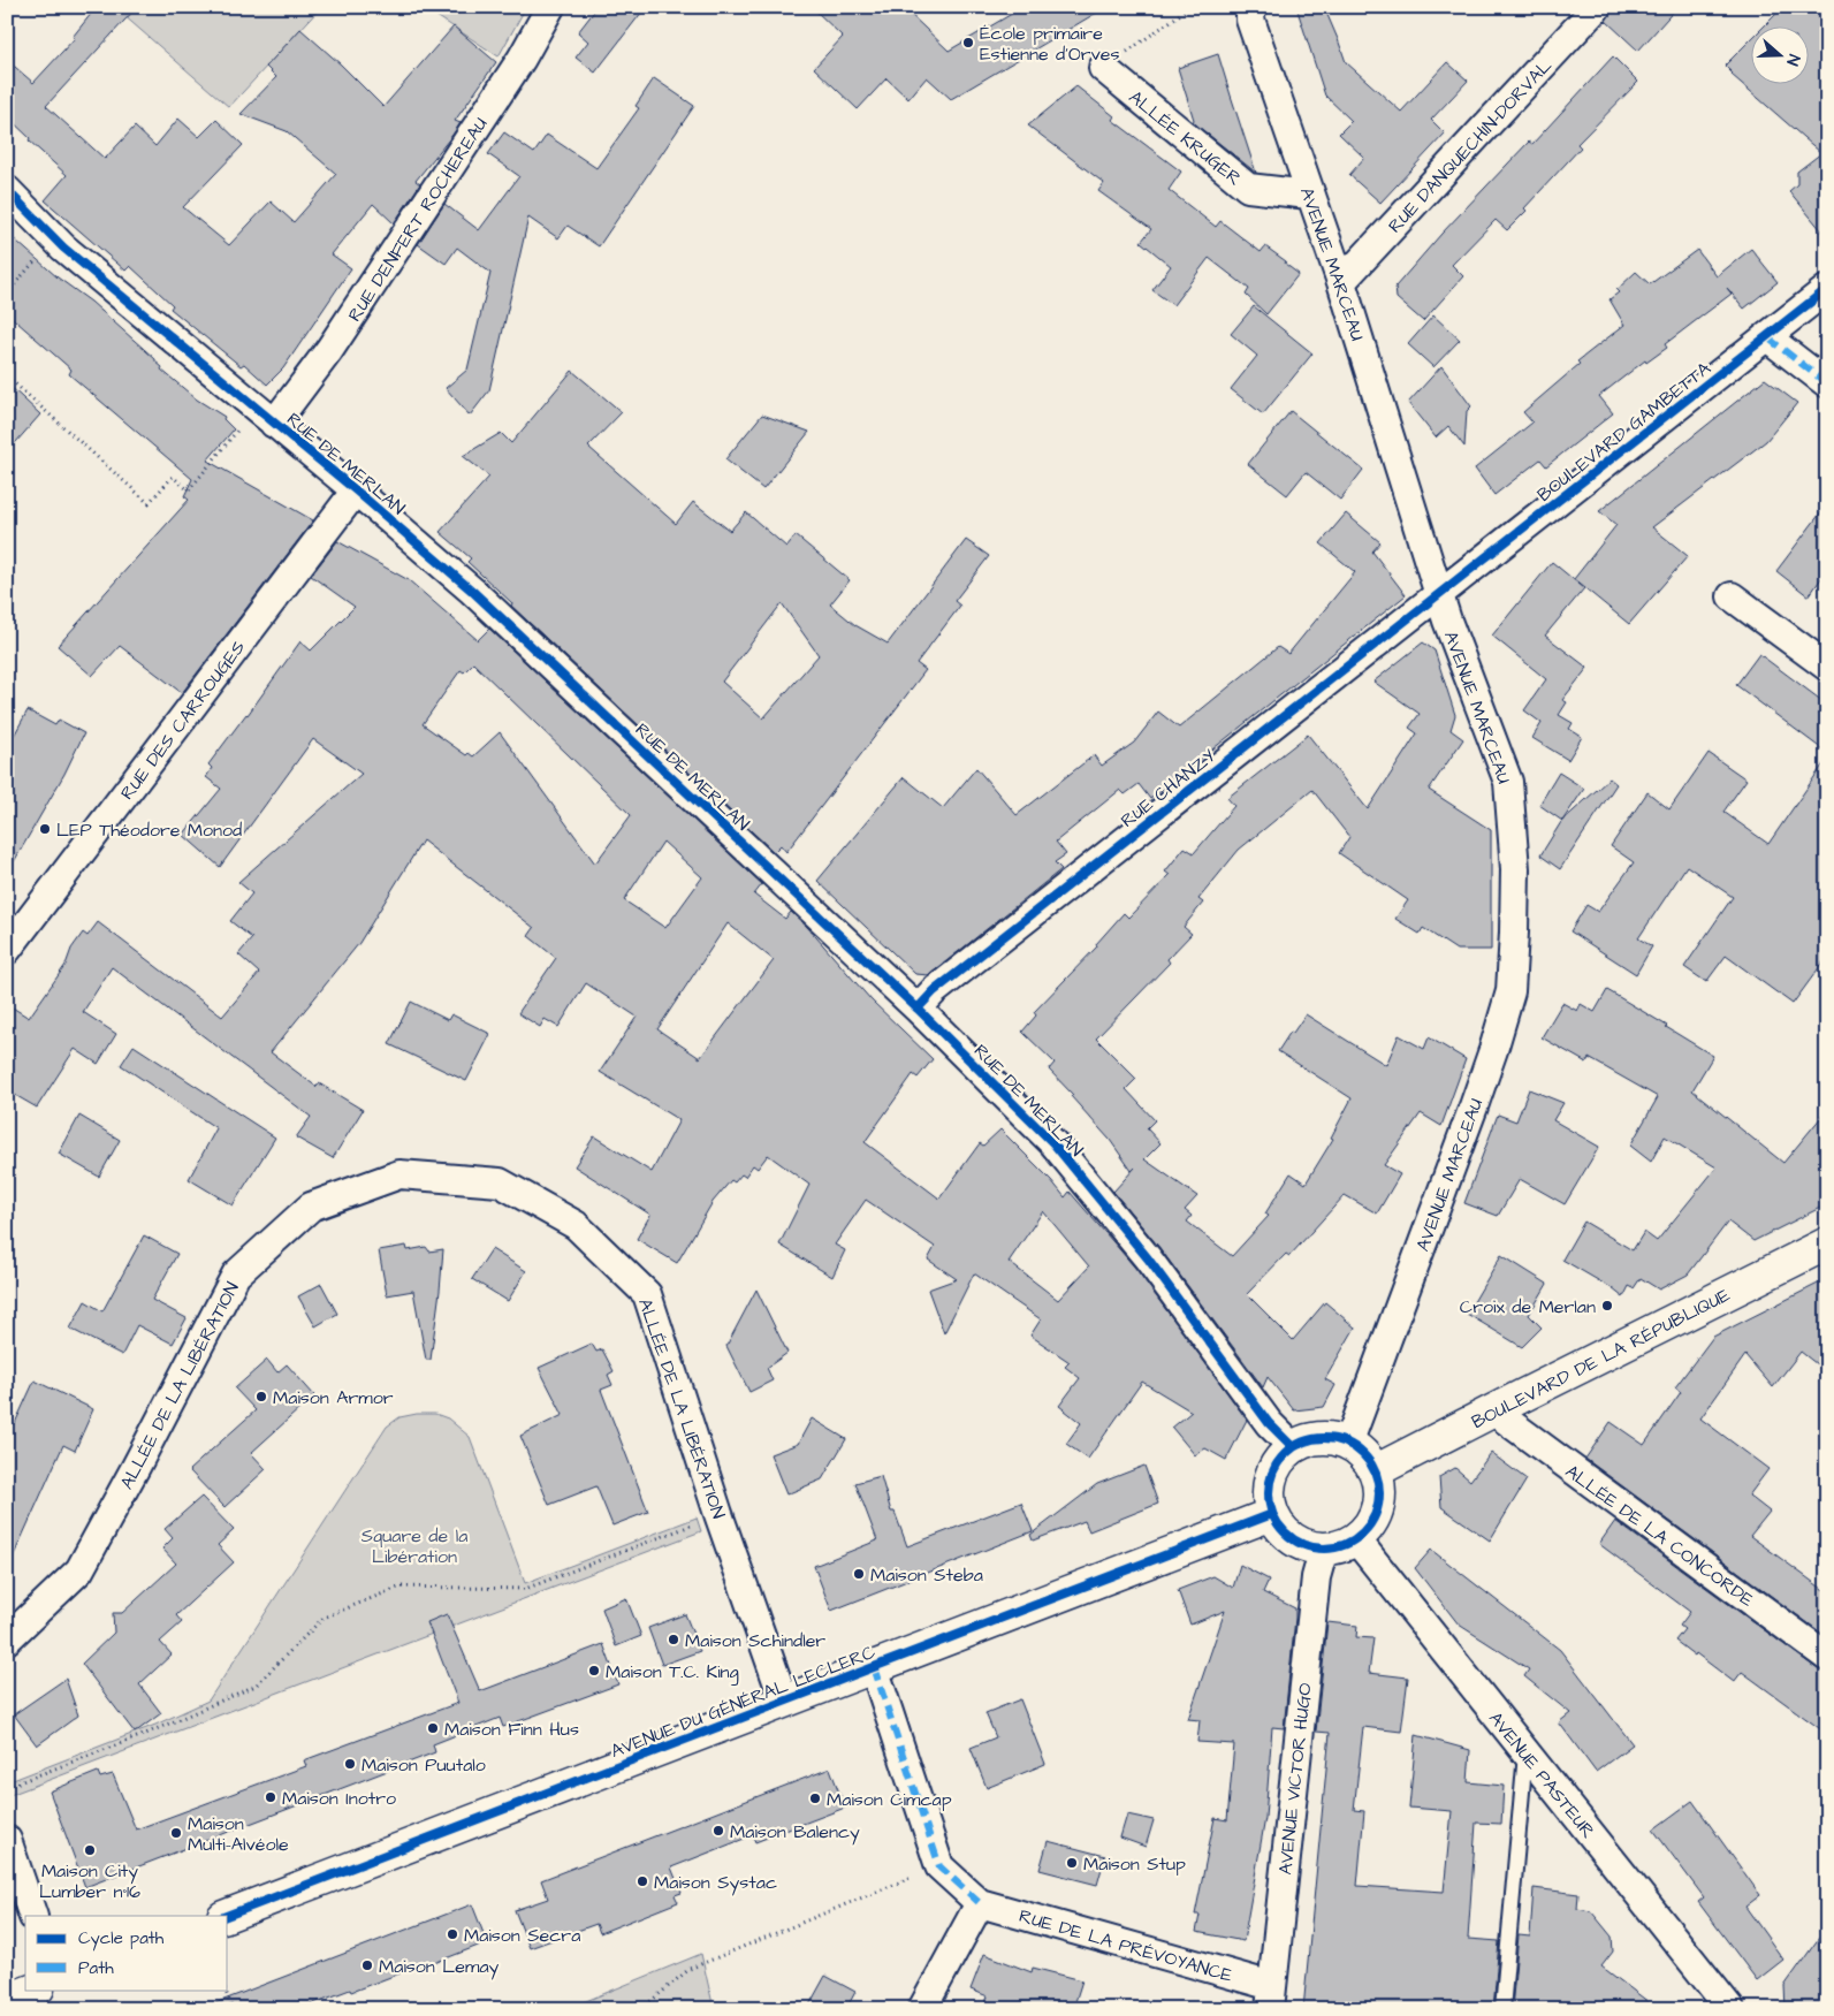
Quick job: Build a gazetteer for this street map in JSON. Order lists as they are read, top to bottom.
{
  "streets": {
    "street": [
      "ALLÉE KRUGER",
      "RUE DANQUECHIN-DORVAL",
      "RUE DENFERT ROCHEREAU",
      "AVENUE MARCEAU",
      "BOULEVARD GAMBETTA",
      "RUE DE MERLAN",
      "RUE DES CARROUGES",
      "RUE CHANZY",
      "BOULEVARD DE LA RÉPUBLIQUE",
      "ALLÉE DE LA LIBÉRATION",
      "ALLÉE DE LA CONCORDE",
      "AVENUE DU GÉNÉRAL LECLERC",
      "AVENUE PASTEUR",
      "AVENUE VICTOR HUGO",
      "RUE DE LA PRÉVOYANCE"
    ]
  },
  "crossings": [
    ["ALLÉE KRUGER", "AVENUE MARCEAU"],
    ["RUE DANQUECHIN-DORVAL", "AVENUE MARCEAU"],
    ["RUE DENFERT ROCHEREAU", "RUE DE MERLAN"],
    ["AVENUE MARCEAU", "BOULEVARD GAMBETTA"],
    ["AVENUE MARCEAU", "RUE DE MERLAN"],
    ["AVENUE MARCEAU", "RUE CHANZY"],
    ["AVENUE MARCEAU", "BOULEVARD DE LA RÉPUBLIQUE"],
    ["AVENUE MARCEAU", "AVENUE DU GÉNÉRAL LECLERC"],
    ["AVENUE MARCEAU", "AVENUE PASTEUR"],
    ["AVENUE MARCEAU", "AVENUE VICTOR HUGO"],
    ["BOULEVARD GAMBETTA", "RUE CHANZY"],
    ["RUE DE MERLAN", "RUE DES CARROUGES"],
    ["RUE DE MERLAN", "RUE CHANZY"],
    ["RUE DE MERLAN", "BOULEVARD DE LA RÉPUBLIQUE"],
    ["RUE DE MERLAN", "AVENUE DU GÉNÉRAL LECLERC"],
    ["RUE DE MERLAN", "AVENUE PASTEUR"],
    ["RUE DE MERLAN", "AVENUE VICTOR HUGO"],
    ["BOULEVARD DE LA RÉPUBLIQUE", "ALLÉE DE LA CONCORDE"],
    ["BOULEVARD DE LA RÉPUBLIQUE", "AVENUE DU GÉNÉRAL LECLERC"],
    ["BOULEVARD DE LA RÉPUBLIQUE", "AVENUE PASTEUR"],
    ["BOULEVARD DE LA RÉPUBLIQUE", "AVENUE VICTOR HUGO"],
    ["ALLÉE DE LA LIBÉRATION", "AVENUE DU GÉNÉRAL LECLERC"],
    ["AVENUE DU GÉNÉRAL LECLERC", "AVENUE PASTEUR"],
    ["AVENUE DU GÉNÉRAL LECLERC", "AVENUE VICTOR HUGO"],
    ["AVENUE PASTEUR", "AVENUE VICTOR HUGO"],
    ["AVENUE VICTOR HUGO", "RUE DE LA PRÉVOYANCE"]
  ],
  "parks": ["Square de la Libération"],
  "places": [
    "École primaire Estienne d'Orves",
    "LEP Théodore Monod",
    "Croix de Merlan",
    "Maison Armor",
    "Maison Steba",
    "Maison Schindler",
    "Maison T.C. King",
    "Maison Finn Hus",
    "Maison Puutalo",
    "Maison Inotro",
    "Maison Cimcap",
    "Maison Balency",
    "Maison Multi-Alvéole",
    "Maison City Lumber n°16",
    "Maison Stup",
    "Maison Systac",
    "Maison Secra",
    "Maison Lemay"
  ],
  "legend": ["Cycle path", "Path"],
  "north": "right"
}
